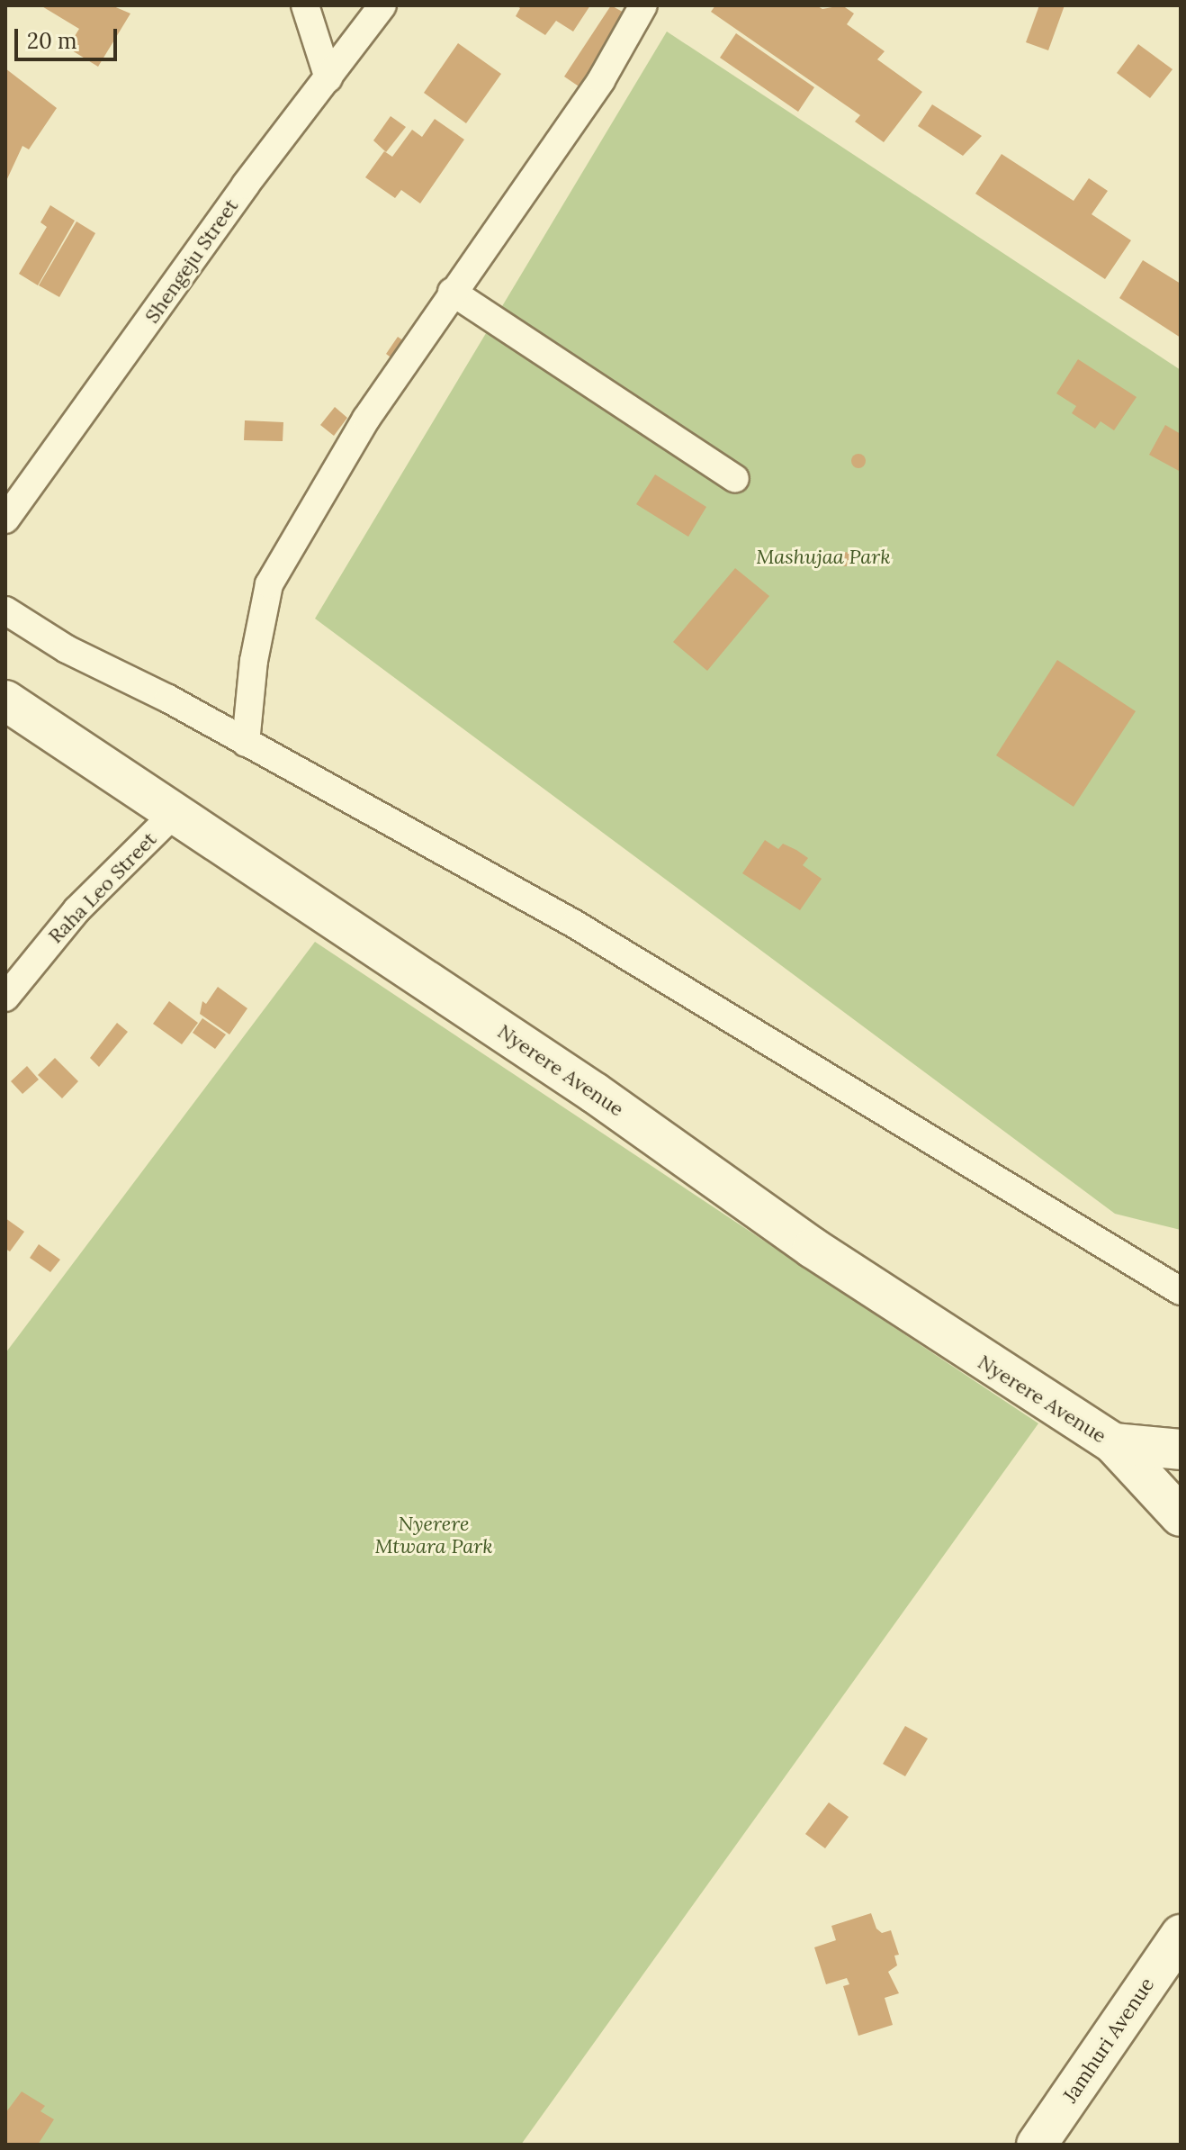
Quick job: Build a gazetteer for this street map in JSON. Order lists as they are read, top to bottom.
{
  "streets": {
    "street": [
      "Shengeju Street",
      "Raha Leo Street",
      "Nyerere Avenue",
      "Jamhuri Avenue"
    ]
  },
  "crossings": [
    ["Raha Leo Street", "Nyerere Avenue"]
  ],
  "parks": ["Mashujaa Park", "Nyerere Mtwara Park"],
  "scale_bar": "20 m"
}
